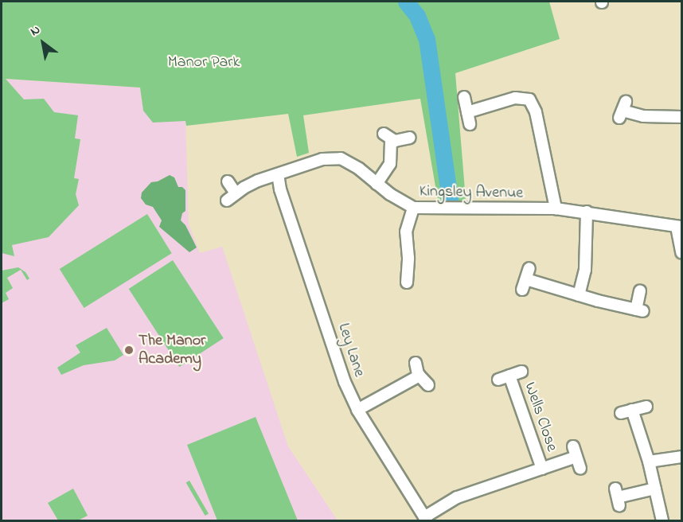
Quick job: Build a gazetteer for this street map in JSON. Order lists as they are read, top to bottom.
{
  "streets": {
    "street": ["Kingsley Avenue", "Ley Lane", "Wells Close"]
  },
  "crossings": [
    ["Kingsley Avenue", "Ley Lane"]
  ],
  "parks": ["Manor Park"],
  "places": ["The Manor Academy"],
  "north": "top left"
}
